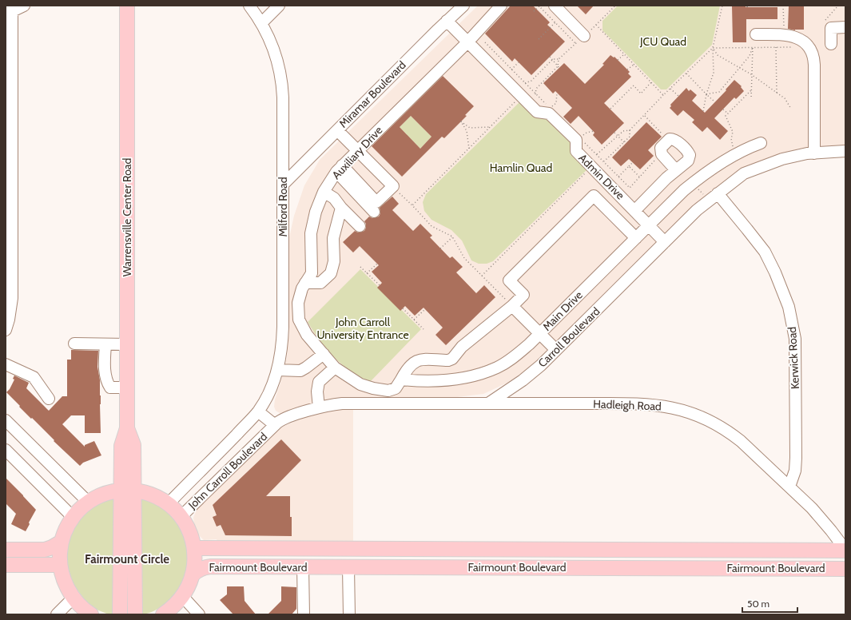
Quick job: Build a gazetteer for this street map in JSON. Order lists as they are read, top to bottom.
{
  "streets": {
    "main road": ["Warrensville Center Road", "Fairmount Boulevard"],
    "street": [
      "Miramar Boulevard",
      "Auxiliary Drive",
      "Admin Drive",
      "Milford Road",
      "Main Drive",
      "Carroll Boulevard",
      "Kerwick Road",
      "Hadleigh Road",
      "John Carroll Boulevard"
    ]
  },
  "crossings": [
    ["Miramar Boulevard", "Admin Drive"],
    ["Miramar Boulevard", "Milford Road"],
    ["Auxiliary Drive", "Admin Drive"],
    ["Admin Drive", "Main Drive"],
    ["Admin Drive", "Carroll Boulevard"],
    ["Milford Road", "John Carroll Boulevard"],
    ["Carroll Boulevard", "Kerwick Road"],
    ["Carroll Boulevard", "Hadleigh Road"],
    ["Kerwick Road", "Hadleigh Road"],
    ["Hadleigh Road", "Fairmount Boulevard"]
  ],
  "districts": ["Fairmount Circle"],
  "parks": ["JCU Quad", "Hamlin Quad", "John Carroll University Entrance"],
  "scale_bar": "50 m"
}
